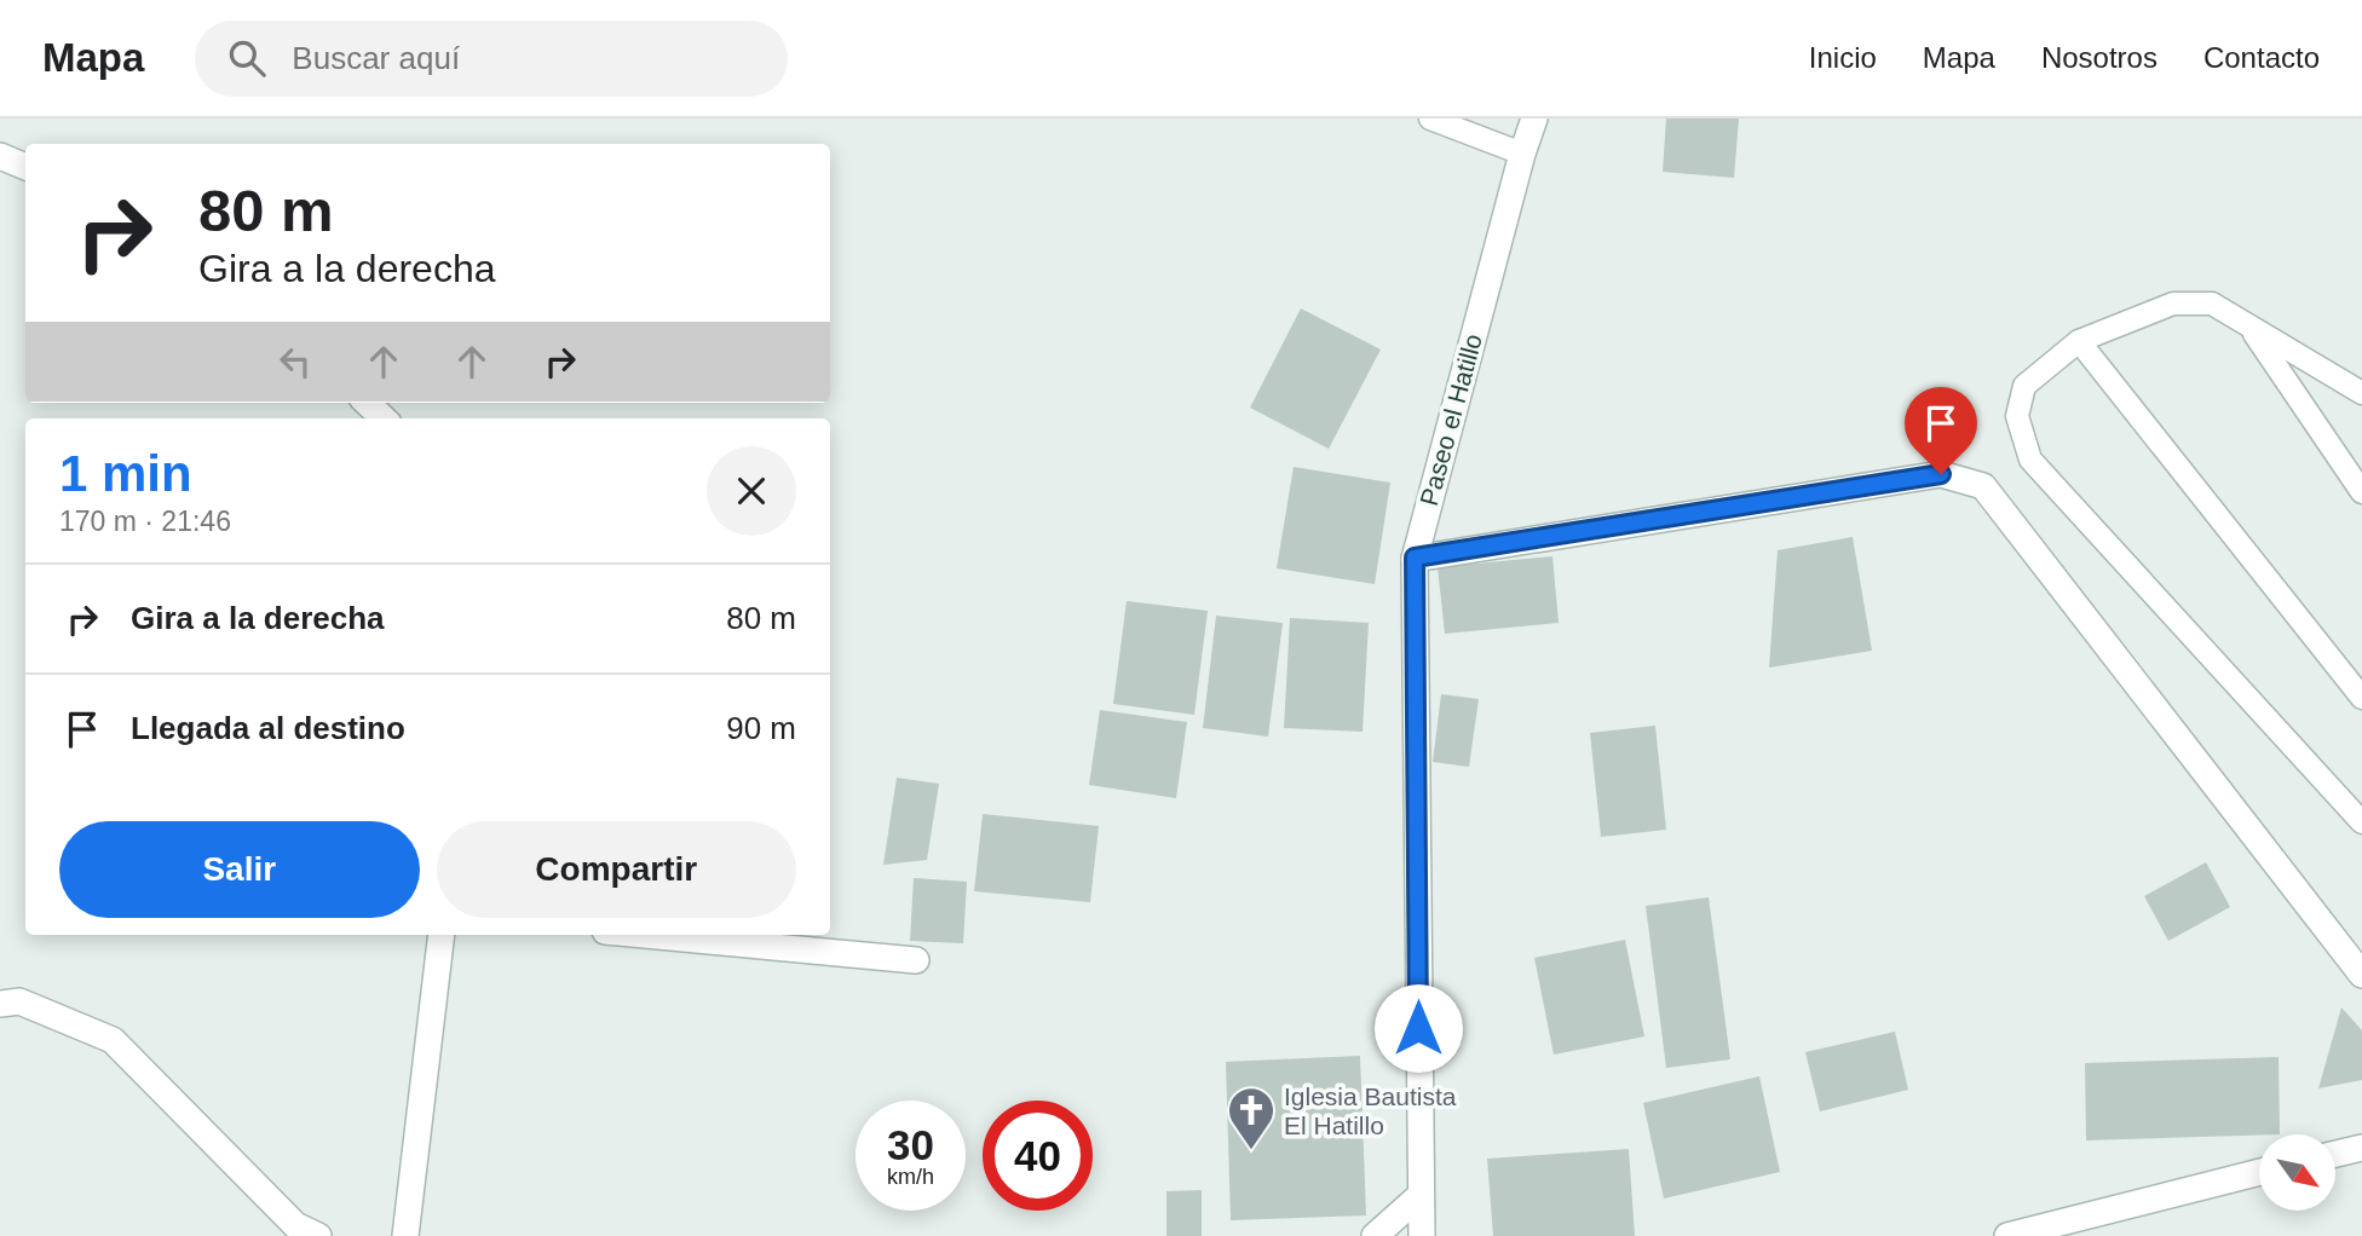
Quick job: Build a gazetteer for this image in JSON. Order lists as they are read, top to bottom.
{
  "streets": {
    "street": ["Paseo el Hatillo"]
  },
  "places": {
    "church": ["Iglesia Bautista El Hatillo"]
  },
  "north": "bottom right",
  "page": {
    "header": "Mapa",
    "search": "Buscar aquí",
    "nav": [
      "Inicio",
      "Mapa",
      "Nosotros",
      "Contacto"
    ],
    "turn": ["80 m", "Gira a la derecha"],
    "heading": ["1 min", "170 m · 21:46"],
    "list": [
      {
        "name": "Gira a la derecha",
        "value": "80 m"
      },
      {
        "name": "Llegada al destino",
        "value": "90 m"
      }
    ],
    "buttons": ["Salir", "Compartir"],
    "speed": "30 km/h",
    "limit": "40"
  }
}
